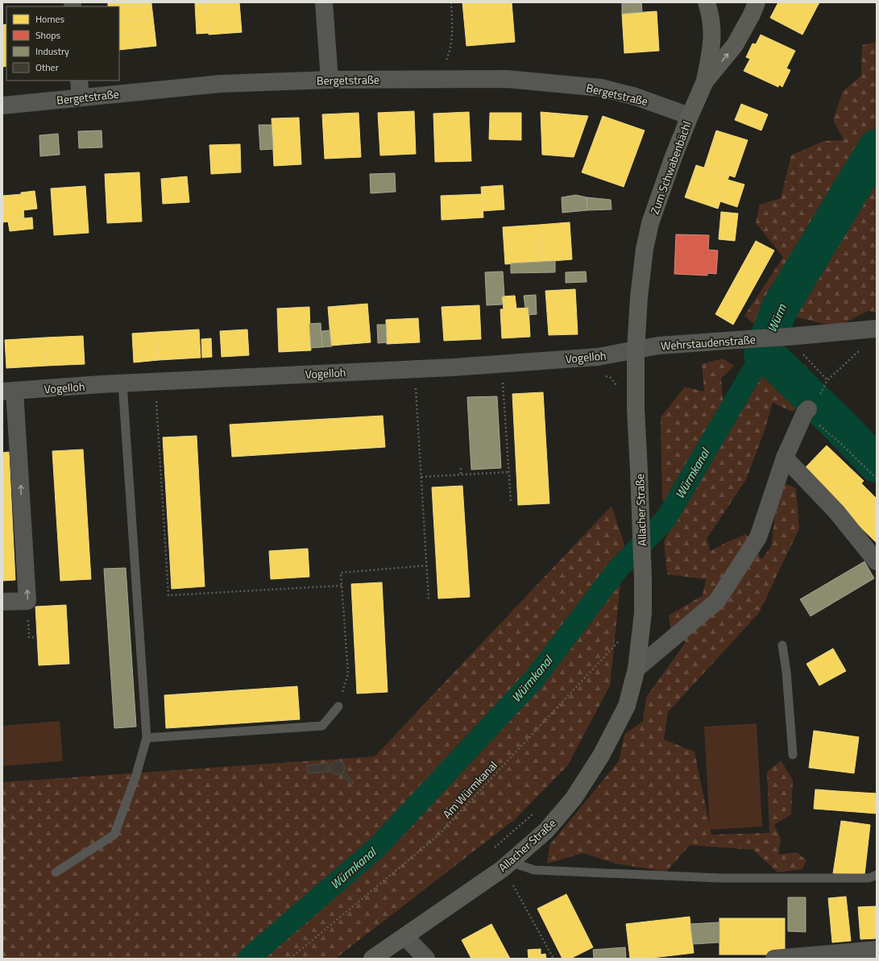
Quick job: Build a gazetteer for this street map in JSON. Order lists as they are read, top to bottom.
{
  "streets": {
    "street": [
      "Bergetstraße",
      "Zum Schwabenbächl",
      "Wehrstaudenstraße",
      "Vogelloh",
      "Allacher Straße"
    ],
    "path": ["Am Würmkanal"]
  },
  "crossings": [
    ["Bergetstraße", "Zum Schwabenbächl"],
    ["Zum Schwabenbächl", "Wehrstaudenstraße"],
    ["Zum Schwabenbächl", "Vogelloh"],
    ["Zum Schwabenbächl", "Allacher Straße"],
    ["Wehrstaudenstraße", "Vogelloh"],
    ["Wehrstaudenstraße", "Allacher Straße"],
    ["Vogelloh", "Allacher Straße"]
  ],
  "water": ["Würm", "Würmkanal"],
  "legend": [
    "Homes",
    "Shops",
    "Industry",
    "Other"
  ]
}
